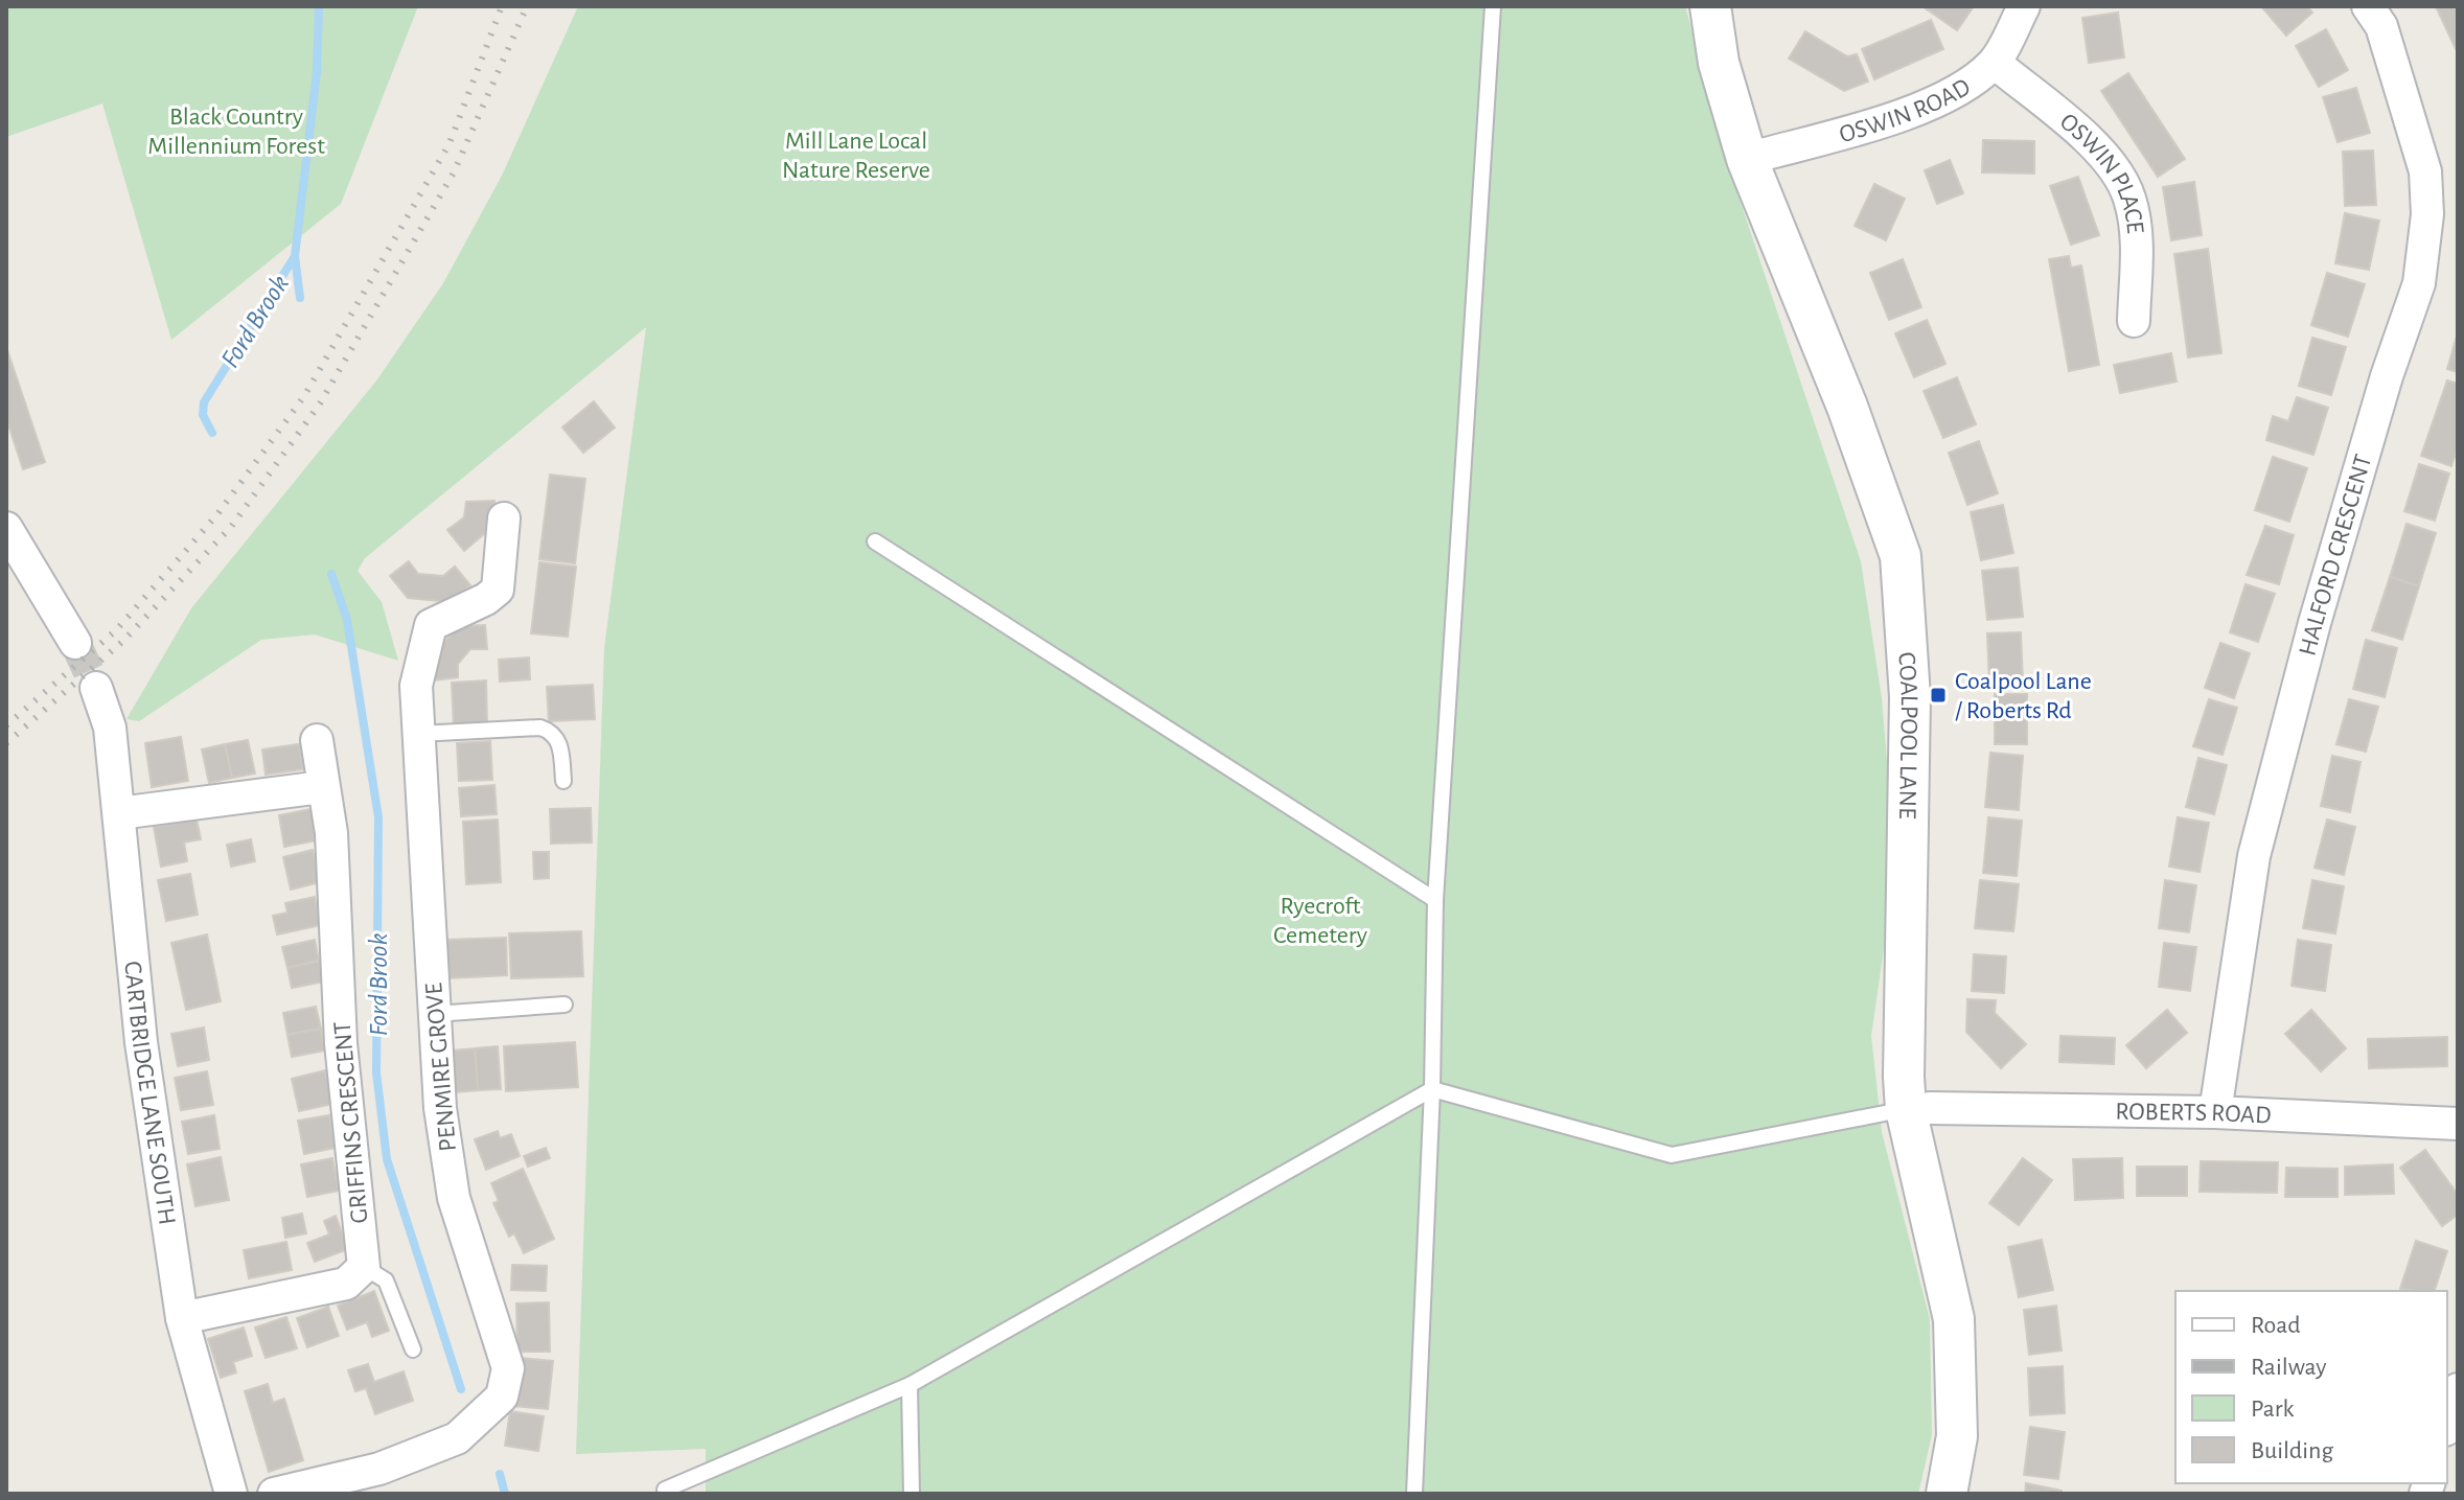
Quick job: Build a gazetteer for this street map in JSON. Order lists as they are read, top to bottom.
{
  "streets": {
    "street": [
      "OSWIN ROAD",
      "OSWIN PLACE",
      "HALFORD CRESCENT",
      "COALPOOL LANE",
      "PENMIRE GROVE",
      "CARTBRIDGE LANE SOUTH",
      "ROBERTS ROAD",
      "GRIFFINS CRESCENT"
    ]
  },
  "crossings": [
    ["OSWIN ROAD", "OSWIN PLACE"],
    ["OSWIN ROAD", "COALPOOL LANE"],
    ["HALFORD CRESCENT", "ROBERTS ROAD"],
    ["COALPOOL LANE", "ROBERTS ROAD"]
  ],
  "water": ["Ford Brook"],
  "parks": ["Black Country Millennium Forest", "Mill Lane Local Nature Reserve", "Ryecroft Cemetery"],
  "places": {
    "transit": ["Coalpool Lane / Roberts Rd"]
  },
  "legend": [
    "Road",
    "Railway",
    "Park",
    "Building"
  ]
}
